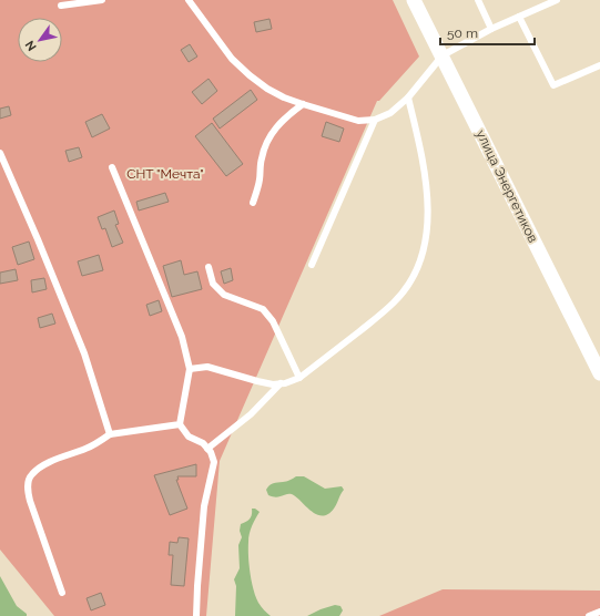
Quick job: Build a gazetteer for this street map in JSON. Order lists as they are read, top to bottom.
{
  "streets": {
    "street": ["улица Энергетиков"]
  },
  "parks": ["СНТ \"Мечта\""],
  "scale_bar": "50 m",
  "north": "bottom left"
}
